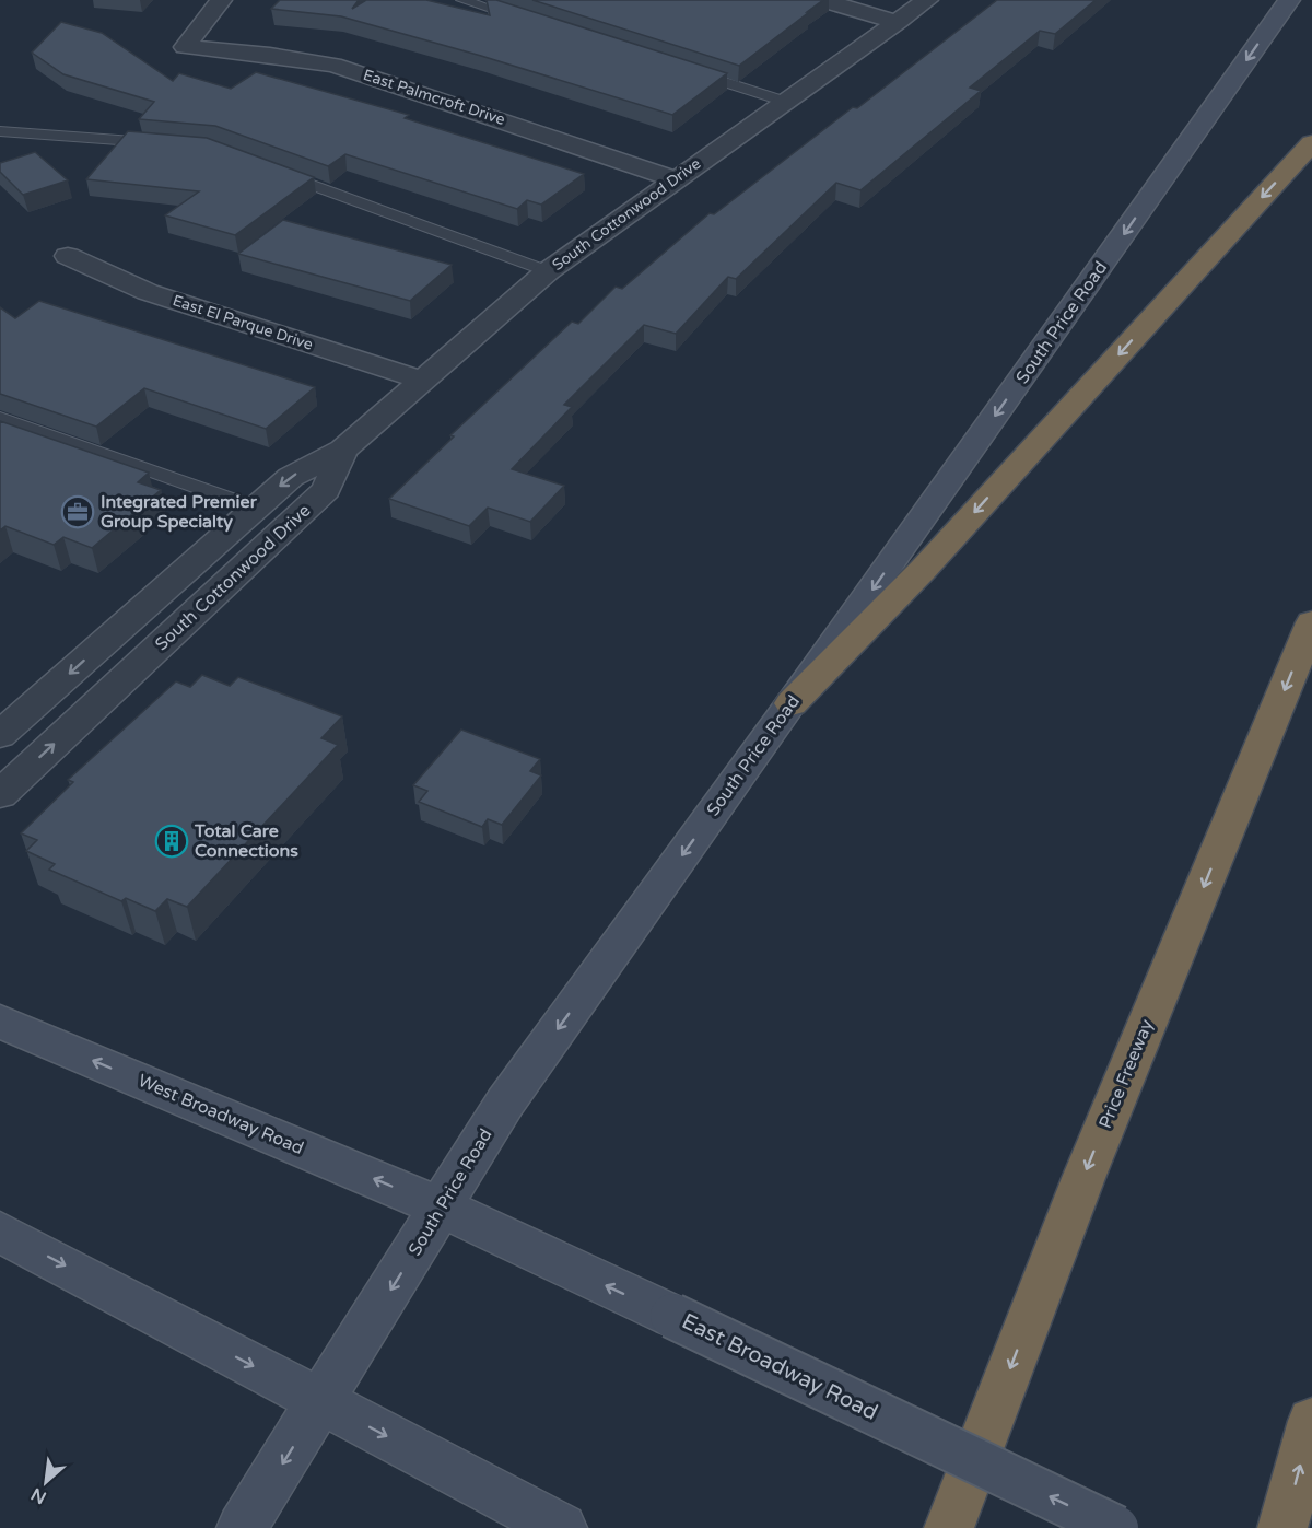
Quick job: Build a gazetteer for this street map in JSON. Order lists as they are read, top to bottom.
{
  "streets": {
    "highway": ["Price Freeway"],
    "main road": ["South Price Road", "West Broadway Road", "East Broadway Road"],
    "street": ["East Palmcroft Drive", "South Cottonwood Drive", "East El Parque Drive"]
  },
  "crossings": [
    ["East Palmcroft Drive", "South Cottonwood Drive"],
    ["South Cottonwood Drive", "East El Parque Drive"],
    ["South Price Road", "West Broadway Road"],
    ["South Price Road", "East Broadway Road"],
    ["West Broadway Road", "East Broadway Road"]
  ],
  "one_way": ["South Price Road", "Price Freeway"],
  "places": {
    "office": ["Integrated Premier Group Specialty"],
    "building": ["Total Care Connections"]
  },
  "north": "bottom left"
}
